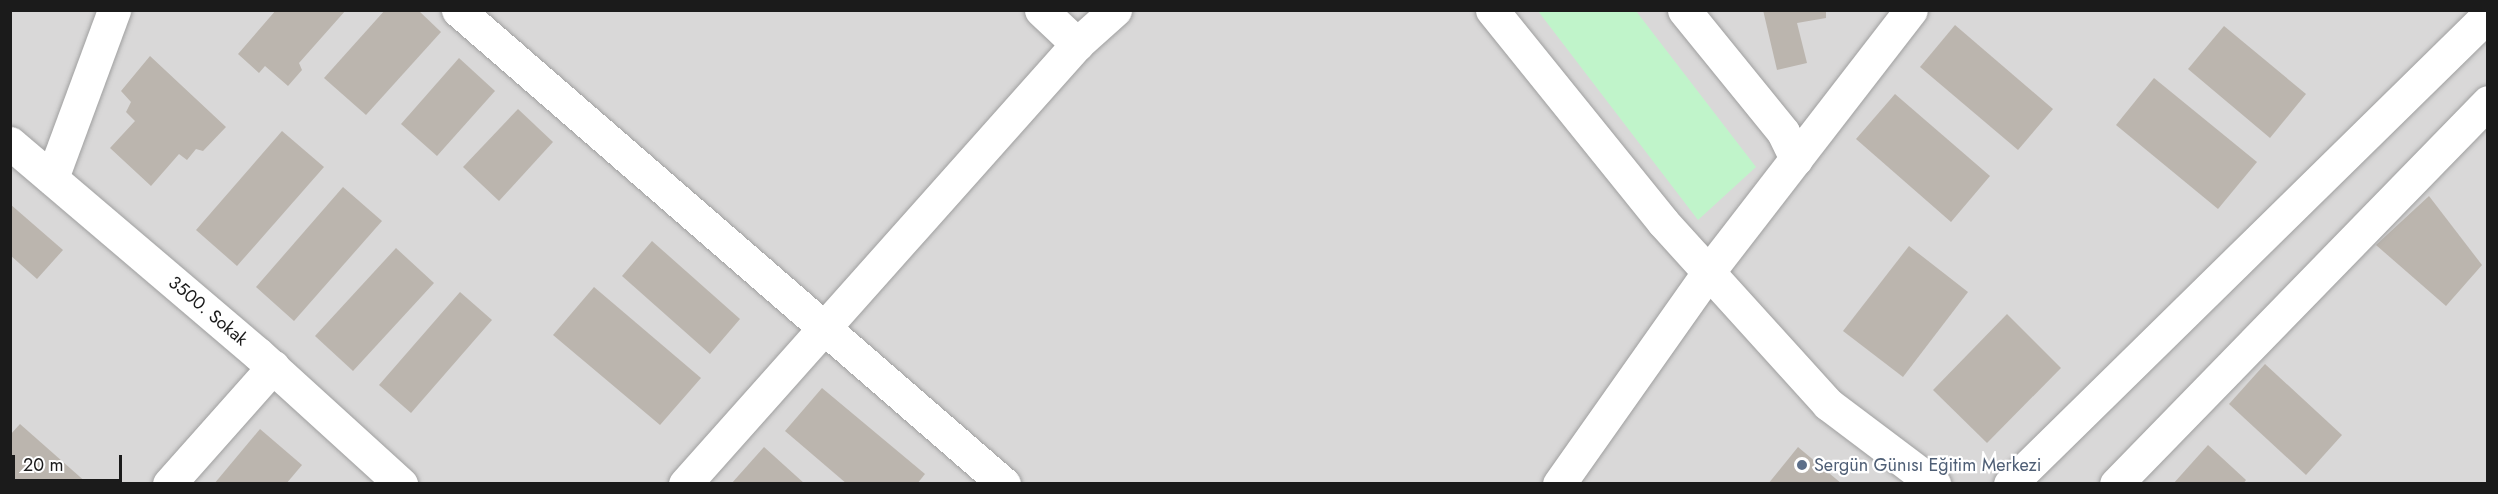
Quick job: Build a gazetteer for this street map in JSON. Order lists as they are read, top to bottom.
{
  "streets": {
    "street": ["3500. Sokak"]
  },
  "places": ["Sergün Günısı Eğitim Merkezi"],
  "scale_bar": "20 m"
}
